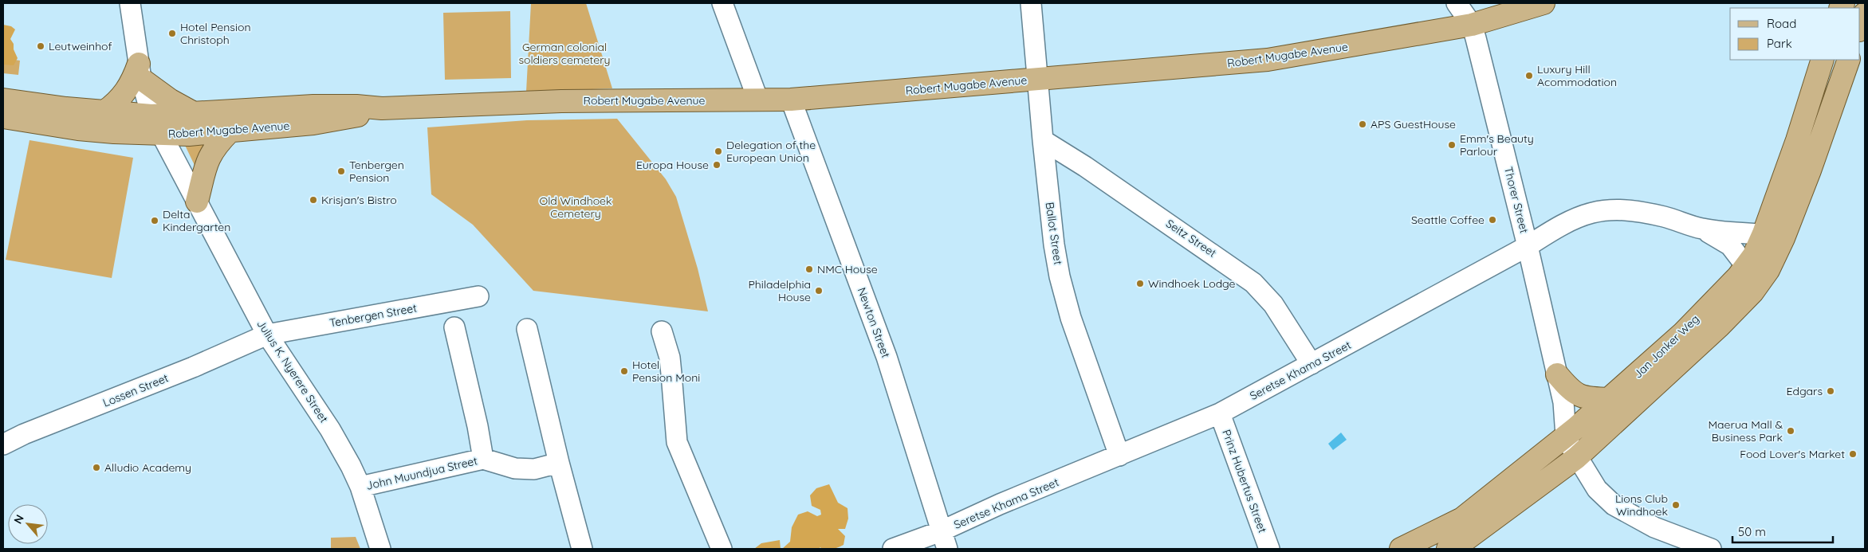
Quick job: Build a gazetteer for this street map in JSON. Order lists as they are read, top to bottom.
{
  "streets": {
    "main road": ["Robert Mugabe Avenue", "Jan Jonker Weg"],
    "street": [
      "Thorer Street",
      "Ballot Street",
      "Seitz Street",
      "Tenbergen Street",
      "Newton Street",
      "Seretse Khama Street",
      "Julius K. Nyerere Street",
      "Lossen Street",
      "John Muundjua Street",
      "Prinz Hubertus Street"
    ]
  },
  "crossings": [
    ["Robert Mugabe Avenue", "Thorer Street"],
    ["Robert Mugabe Avenue", "Ballot Street"],
    ["Robert Mugabe Avenue", "Newton Street"],
    ["Robert Mugabe Avenue", "Julius K. Nyerere Street"],
    ["Thorer Street", "Jan Jonker Weg"],
    ["Thorer Street", "Seretse Khama Street"],
    ["Ballot Street", "Seitz Street"],
    ["Ballot Street", "Seretse Khama Street"],
    ["Seitz Street", "Seretse Khama Street"],
    ["Tenbergen Street", "Julius K. Nyerere Street"],
    ["Tenbergen Street", "Lossen Street"],
    ["Newton Street", "Seretse Khama Street"],
    ["Jan Jonker Weg", "Seretse Khama Street"],
    ["Seretse Khama Street", "Prinz Hubertus Street"],
    ["Julius K. Nyerere Street", "Lossen Street"],
    ["Julius K. Nyerere Street", "John Muundjua Street"]
  ],
  "parks": ["German colonial soldiers cemetery", "Old Windhoek Cemetery"],
  "places": [
    "Hotel Pension Christoph",
    "Leutweinhof",
    "Luxury Hill Acommodation",
    "APS GuestHouse",
    "Emm's Beauty Parlour",
    "Delegation of the European Union",
    "Europa House",
    "Tenbergen Pension",
    "Krisjan's Bistro",
    "Seattle Coffee",
    "Delta Kindergarten",
    "NMC House",
    "Windhoek Lodge",
    "Philadelphia House",
    "Hotel Pension Moni",
    "Edgars",
    "Maerua Mall & Business Park",
    "Food Lover's Market",
    "Alludio Academy",
    "Lions Club Windhoek"
  ],
  "legend": ["Road", "Park"],
  "scale_bar": "50 m",
  "north": "top left"
}
